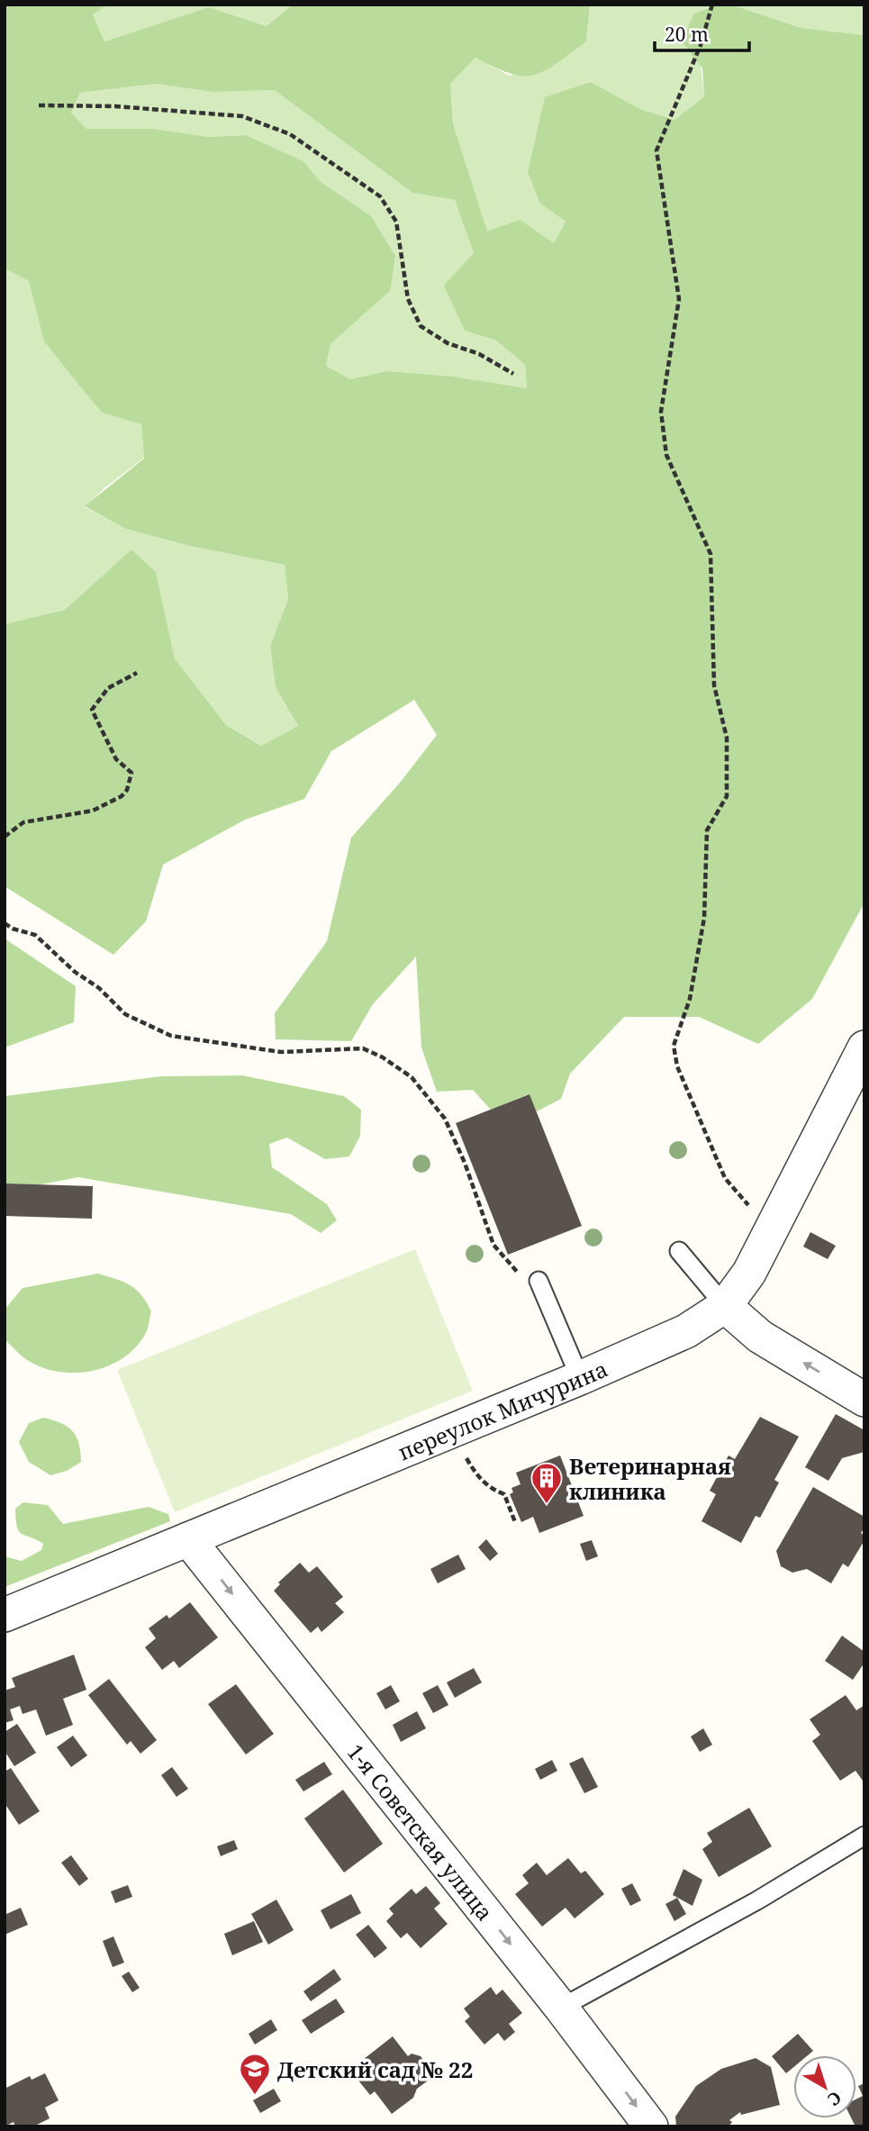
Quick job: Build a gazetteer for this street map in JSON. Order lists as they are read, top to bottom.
{
  "streets": {
    "street": ["переулок Мичурина", "1-я Советская улица"]
  },
  "crossings": [
    ["переулок Мичурина", "1-я Советская улица"]
  ],
  "one_way": ["1-я Советская улица"],
  "places": {
    "building": ["Ветеринарная клиника"],
    "school or university": ["Детский сад № 22"]
  },
  "scale_bar": "20 m",
  "north": "bottom right"
}
